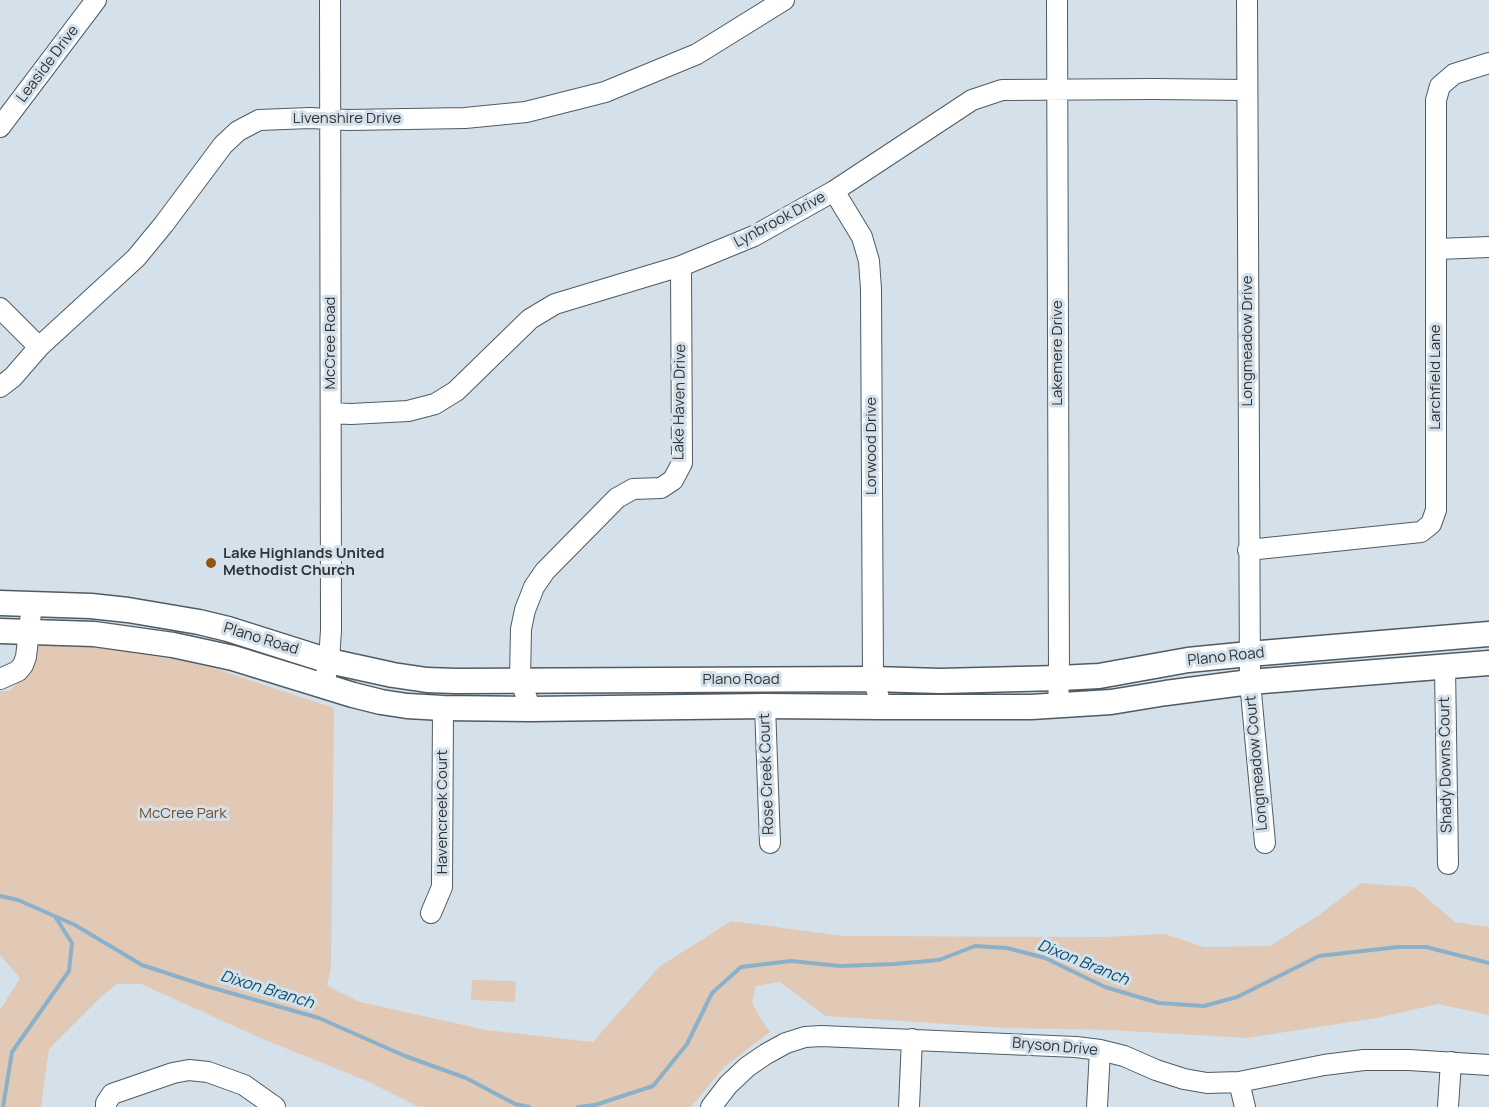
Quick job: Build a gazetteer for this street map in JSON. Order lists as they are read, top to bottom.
{
  "streets": {
    "main road": ["Plano Road"],
    "street": [
      "Leaside Drive",
      "Livenshire Drive",
      "Lynbrook Drive",
      "Longmeadow Drive",
      "McCree Road",
      "Lakemere Drive",
      "Larchfield Lane",
      "Lake Haven Drive",
      "Lorwood Drive",
      "Longmeadow Court",
      "Shady Downs Court",
      "Rose Creek Court",
      "Havencreek Court",
      "Bryson Drive"
    ]
  },
  "crossings": [
    ["Livenshire Drive", "McCree Road"],
    ["Lynbrook Drive", "Longmeadow Drive"],
    ["Lynbrook Drive", "McCree Road"],
    ["Lynbrook Drive", "Lakemere Drive"],
    ["Lynbrook Drive", "Lake Haven Drive"],
    ["Lynbrook Drive", "Lorwood Drive"],
    ["Longmeadow Drive", "Larchfield Lane"],
    ["Longmeadow Drive", "Plano Road"],
    ["Longmeadow Drive", "Longmeadow Court"],
    ["McCree Road", "Plano Road"],
    ["Lakemere Drive", "Plano Road"],
    ["Lake Haven Drive", "Plano Road"],
    ["Lorwood Drive", "Plano Road"],
    ["Plano Road", "Longmeadow Court"],
    ["Plano Road", "Shady Downs Court"],
    ["Plano Road", "Rose Creek Court"],
    ["Plano Road", "Havencreek Court"]
  ],
  "water": ["Dixon Branch"],
  "parks": ["McCree Park"],
  "places": ["Lake Highlands United Methodist Church"]
}
